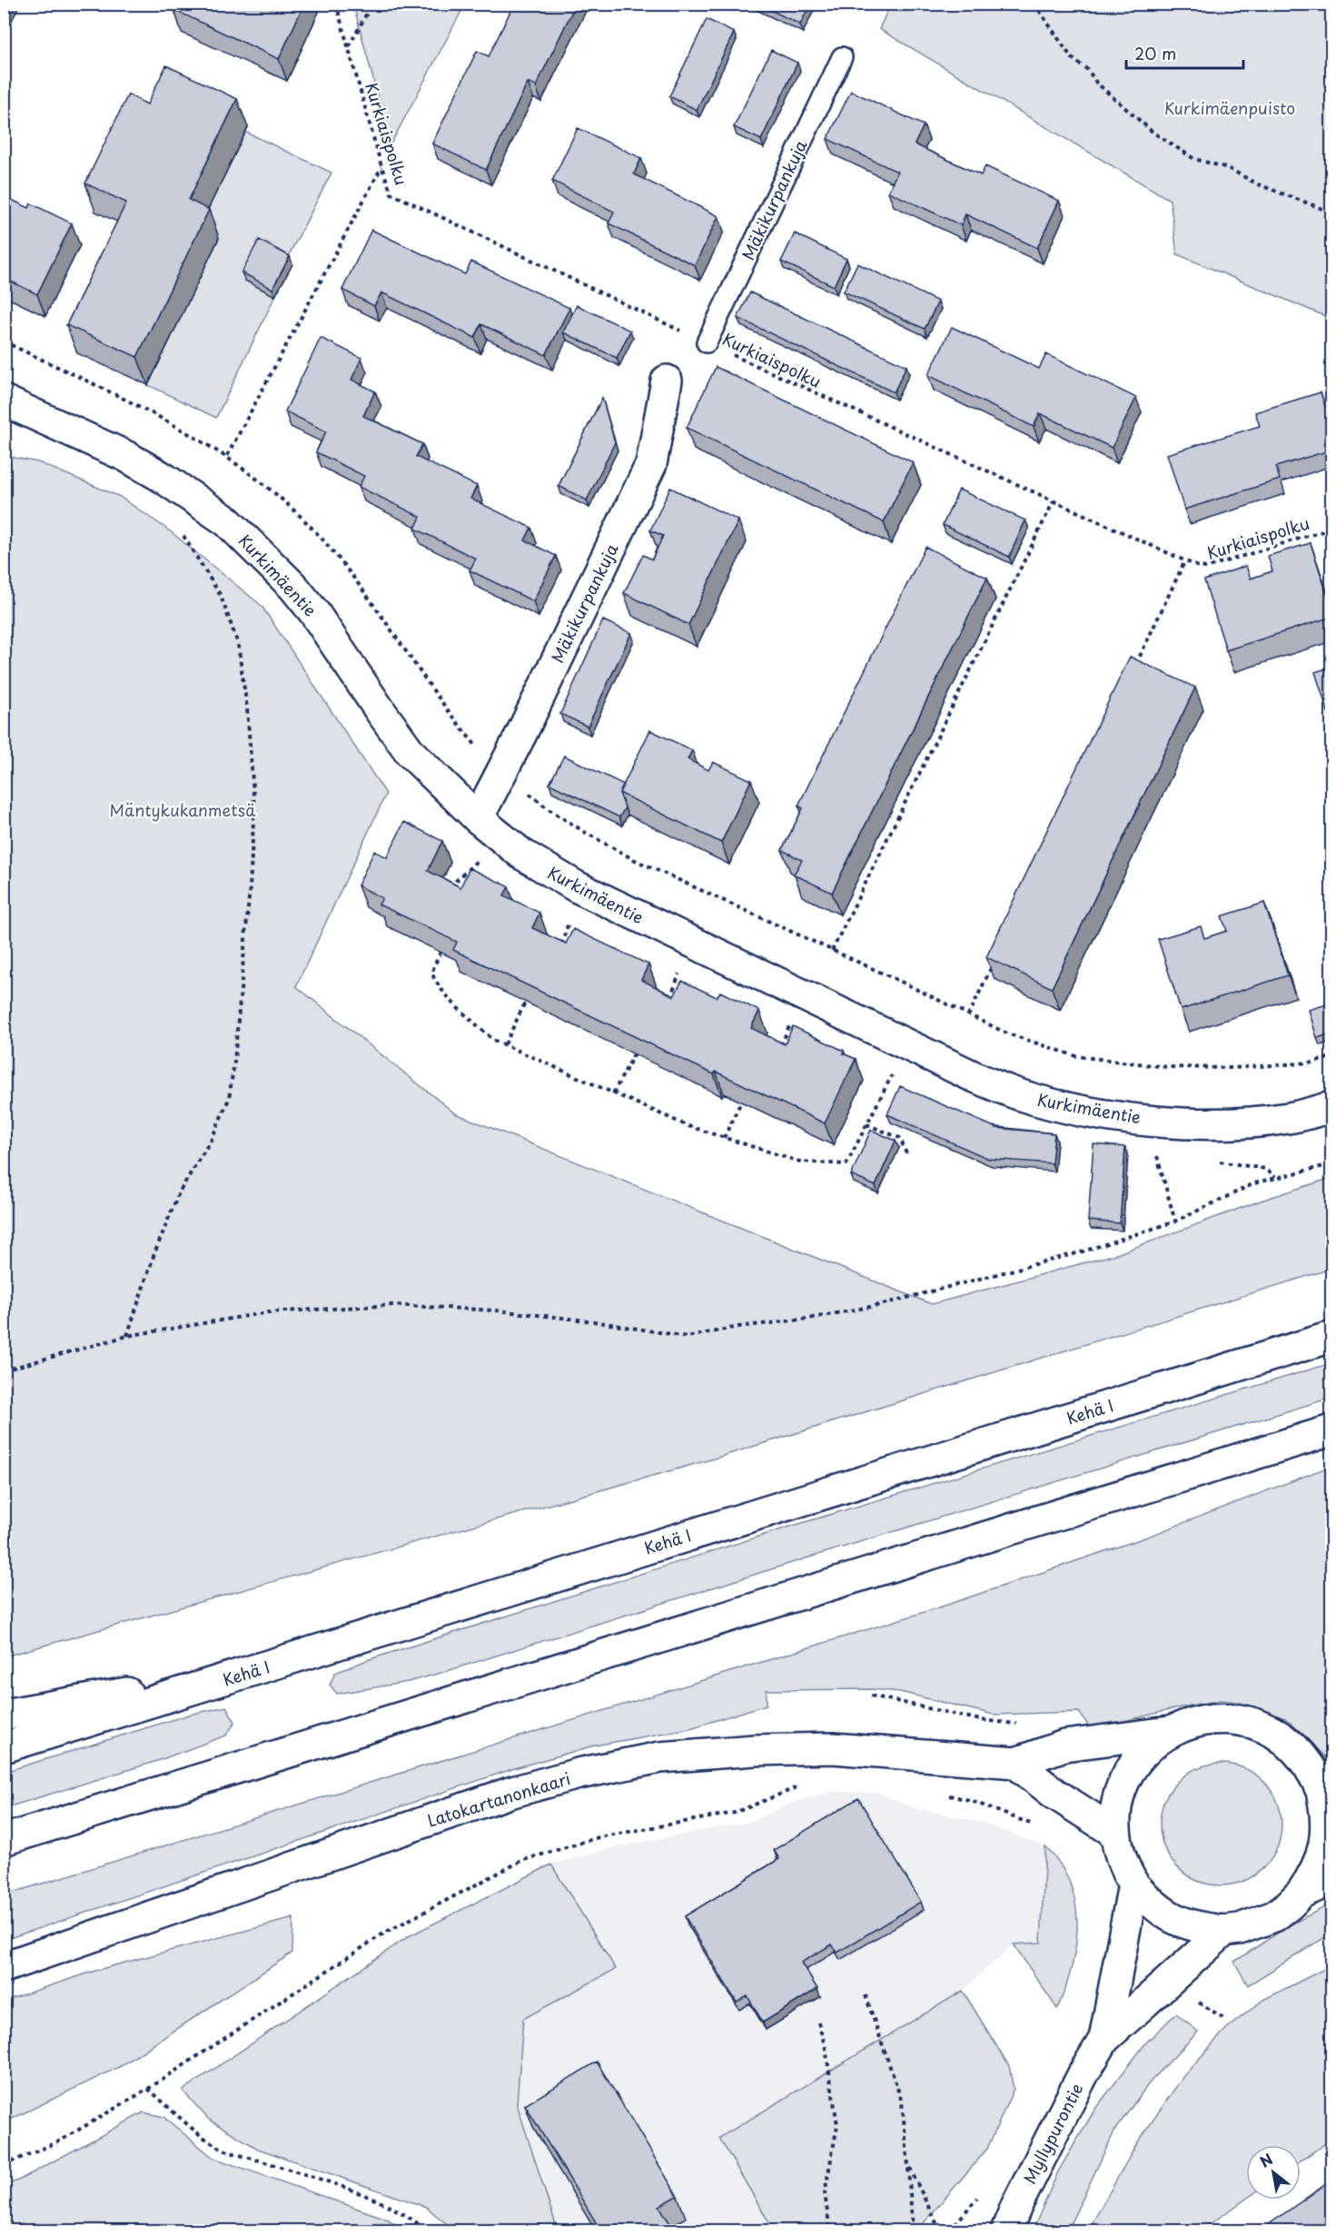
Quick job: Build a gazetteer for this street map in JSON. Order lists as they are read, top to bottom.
{
  "streets": {
    "main road": [
      "Mäkikurpankuja",
      "Kurkimäentie",
      "Kehä I",
      "Latokartanonkaari",
      "Myllypurontie"
    ],
    "path": ["Kurkiaispolku"]
  },
  "crossings": [
    ["Kurkiaispolku", "Mäkikurpankuja"],
    ["Mäkikurpankuja", "Kurkimäentie"]
  ],
  "parks": ["Kurkimäenpuisto", "Mäntykukanmetsä"],
  "scale_bar": "20 m",
  "north": "top left"
}
